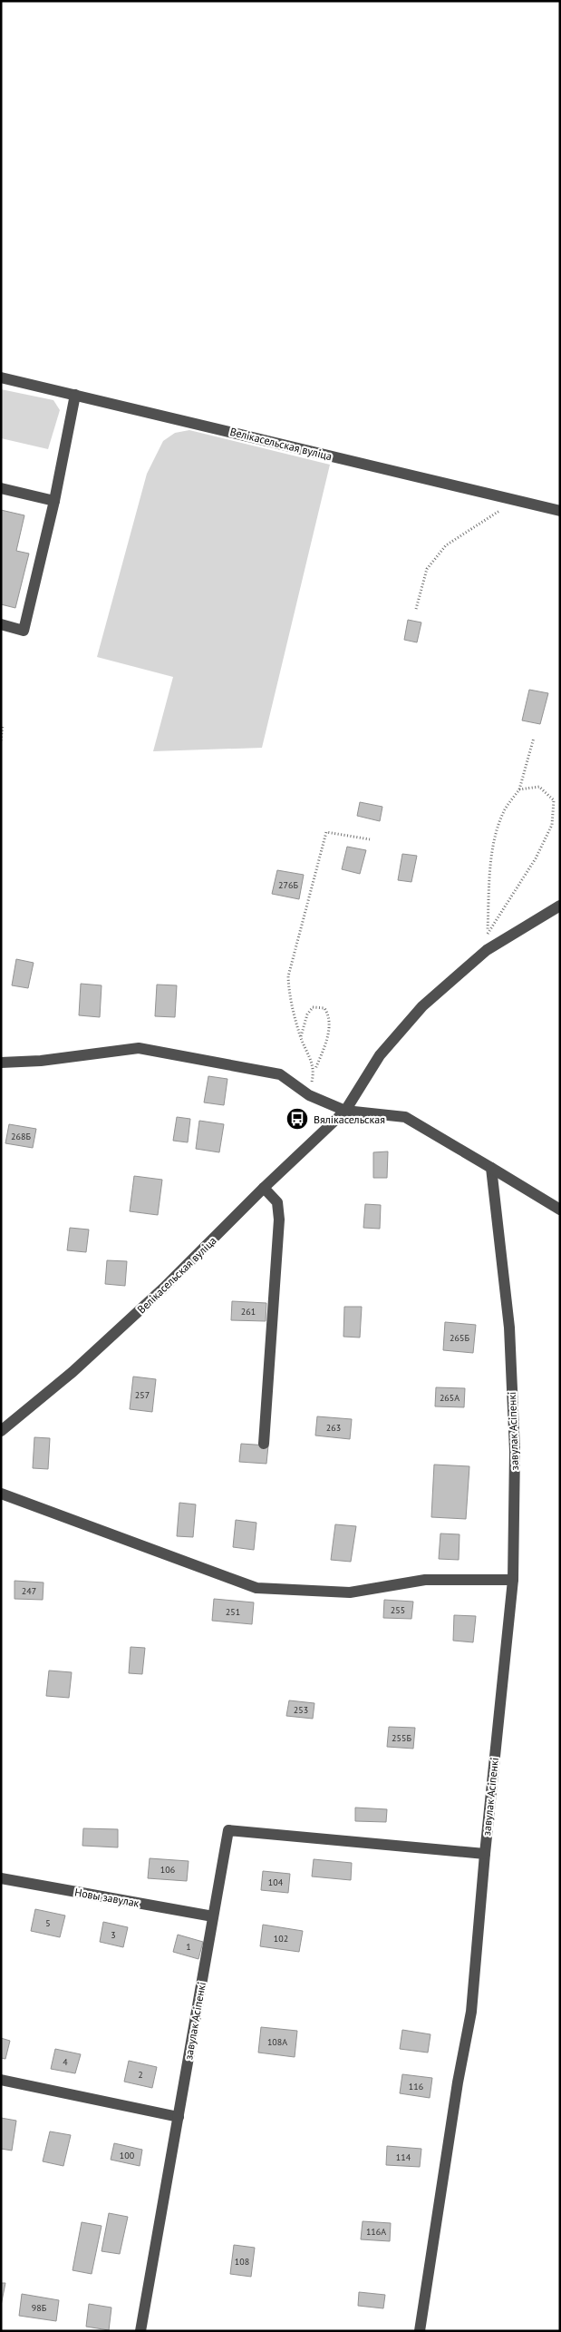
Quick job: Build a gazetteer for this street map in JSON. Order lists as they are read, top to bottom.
{
  "streets": {
    "street": ["Велікасельская вуліца", "завулак Асіпенкі", "Новы завулак"]
  },
  "crossings": [
    ["завулак Асіпенкі", "Новы завулак"]
  ],
  "places": {
    "bus stop": ["Вялікасельская"]
  },
  "house_numbers": [
    "276Б",
    "268Б",
    "261",
    "265Б",
    "257",
    "265А",
    "263",
    "247",
    "255",
    "251",
    "253",
    "255Б",
    "106",
    "104",
    "5",
    "3",
    "102",
    "1",
    "108А",
    "4",
    "2",
    "116",
    "100",
    "114",
    "116А",
    "108",
    "98Б"
  ]
}
